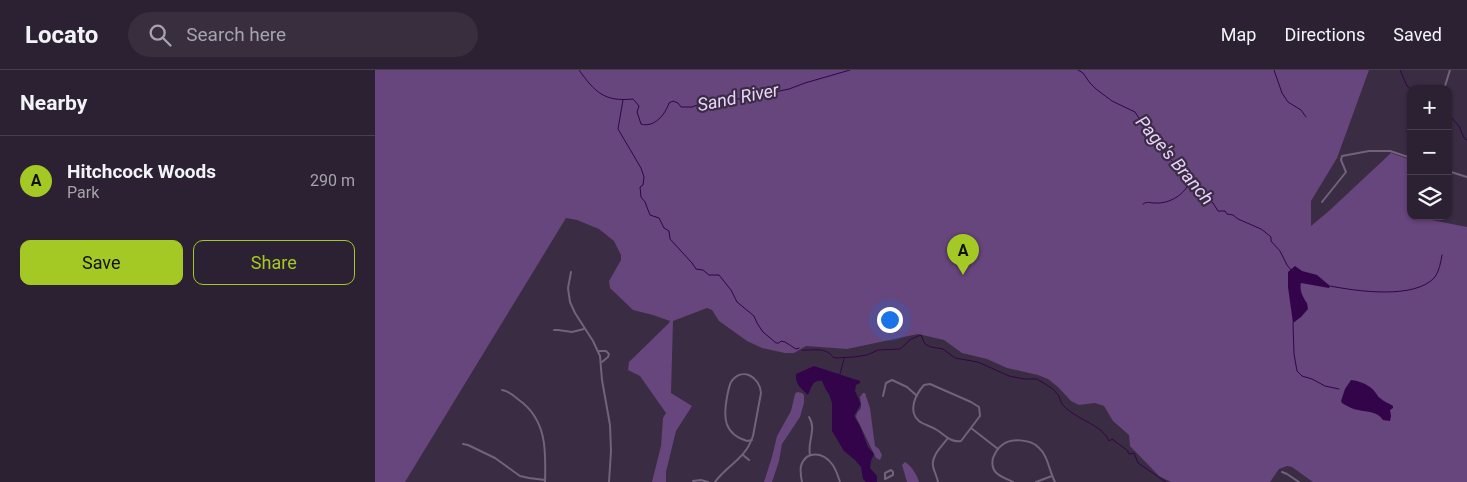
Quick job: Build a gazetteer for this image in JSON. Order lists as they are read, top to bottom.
{
  "water": ["Sand River", "Page's Branch"],
  "page": {
    "header": "Locato",
    "search": "Search here",
    "nav": ["Map", "Directions", "Saved"],
    "heading": "Nearby",
    "map_buttons": ["+", "−"],
    "list": [
      {
        "mark": "A",
        "name": "Hitchcock Woods",
        "note": "Park",
        "value": "290 m"
      }
    ],
    "buttons": ["Save", "Share"],
    "pins": "A"
  }
}
